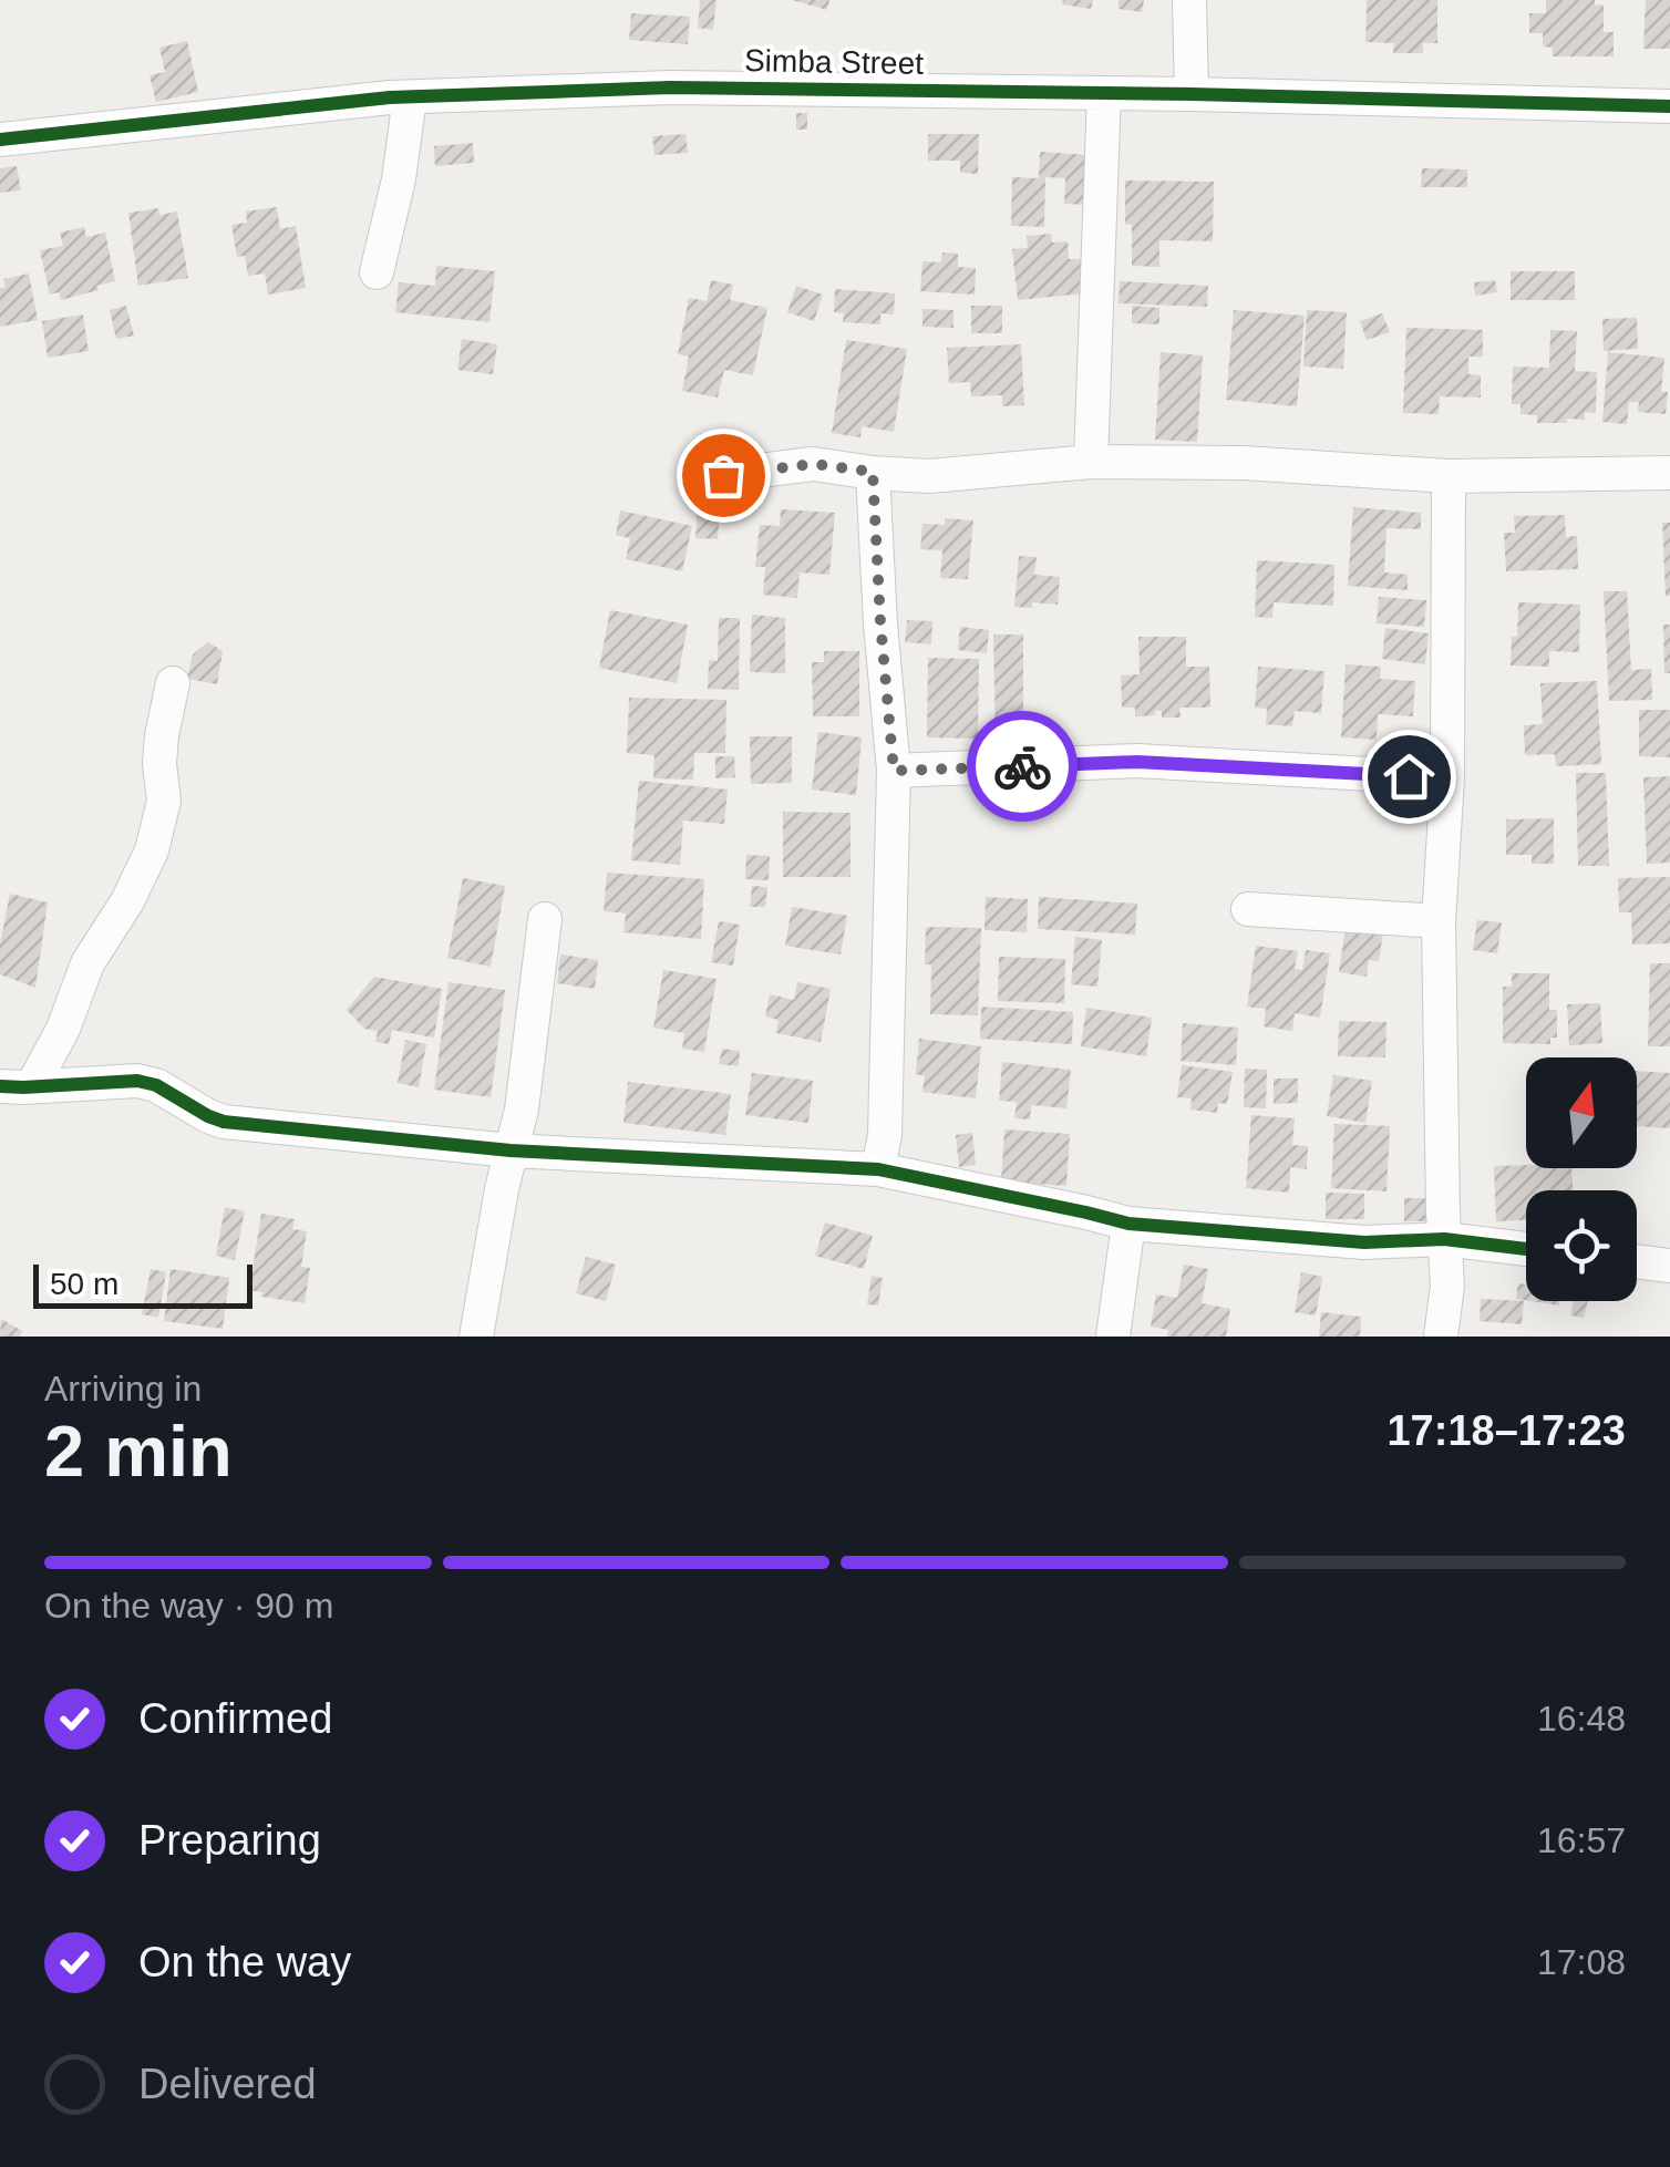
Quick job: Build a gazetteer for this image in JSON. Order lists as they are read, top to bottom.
{
  "streets": {
    "street": ["Simba Street"]
  },
  "scale_bar": "50 m",
  "north": "top",
  "page": {
    "scale": "50 m",
    "heading": ["2 min", "Arriving in", "17:18–17:23"],
    "bar": "On the way · 90 m",
    "list": [
      ["Confirmed", "16:48"],
      ["Preparing", "16:57"],
      ["On the way", "17:08"],
      "Delivered"
    ]
  }
}
